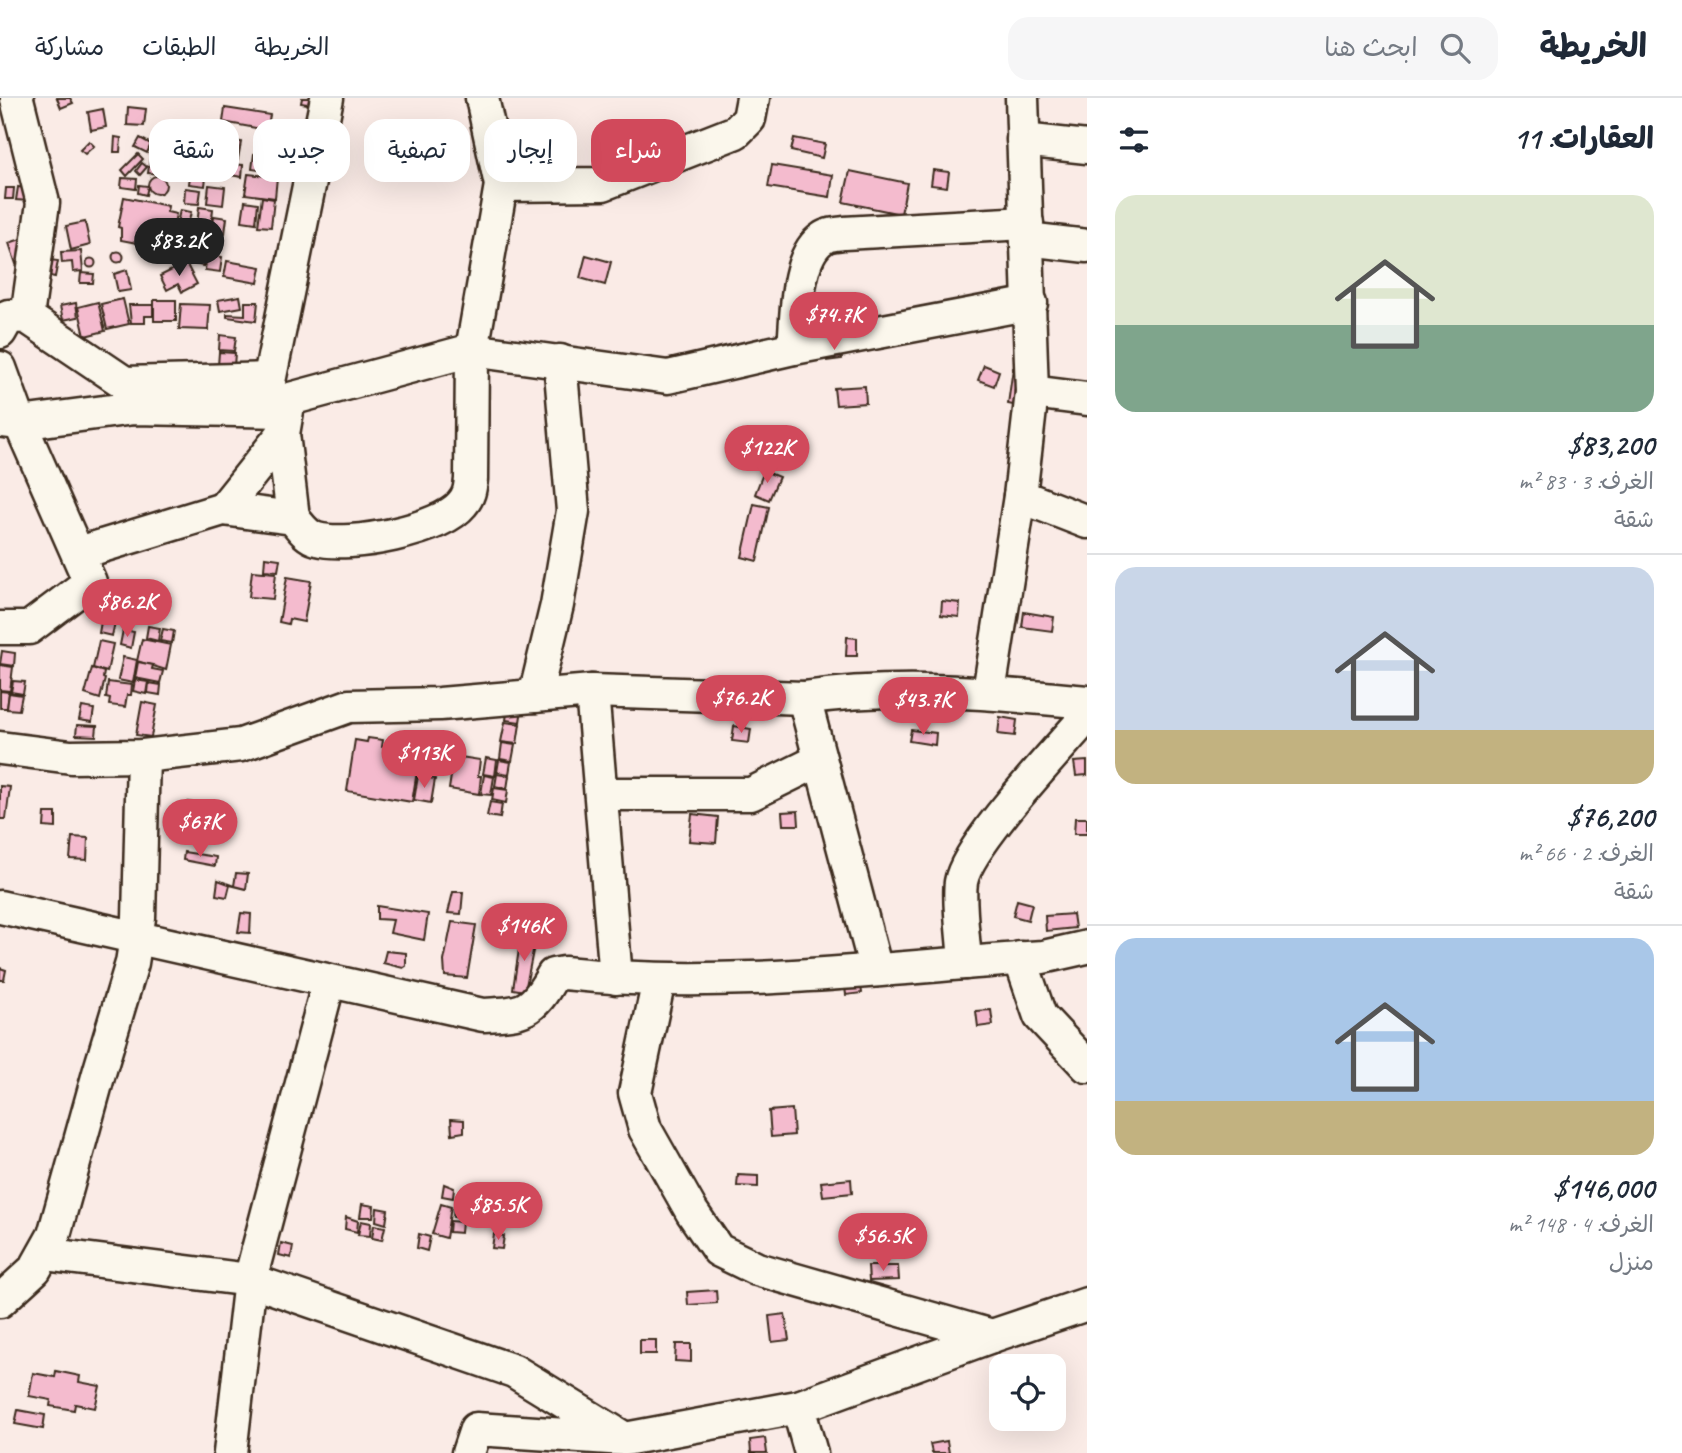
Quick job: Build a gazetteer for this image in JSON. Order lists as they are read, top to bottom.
{
  "page": {
    "header": "الخريطة",
    "search": "ابحث هنا",
    "nav": ["الخريطة", "الطبقات", "مشاركة"],
    "heading": "العقارات: 11",
    "chip": [
      "شراء",
      "إيجار",
      "تصفية",
      "جديد",
      "شقة"
    ],
    "list": [
      {
        "name": "$83,200",
        "note": "الغرف: 3 · 83 m² · شقة"
      },
      {
        "name": "$76,200",
        "note": "الغرف: 2 · 66 m² · شقة"
      },
      {
        "name": "$146,000",
        "note": "الغرف: 4 · 148 m² · منزل"
      }
    ],
    "price": [
      "$83.2K",
      "$74.7K",
      "$122K",
      "$86.2K",
      "$76.2K",
      "$43.7K",
      "$113K",
      "$67K",
      "$146K",
      "$85.5K",
      "$56.5K"
    ]
  }
}
